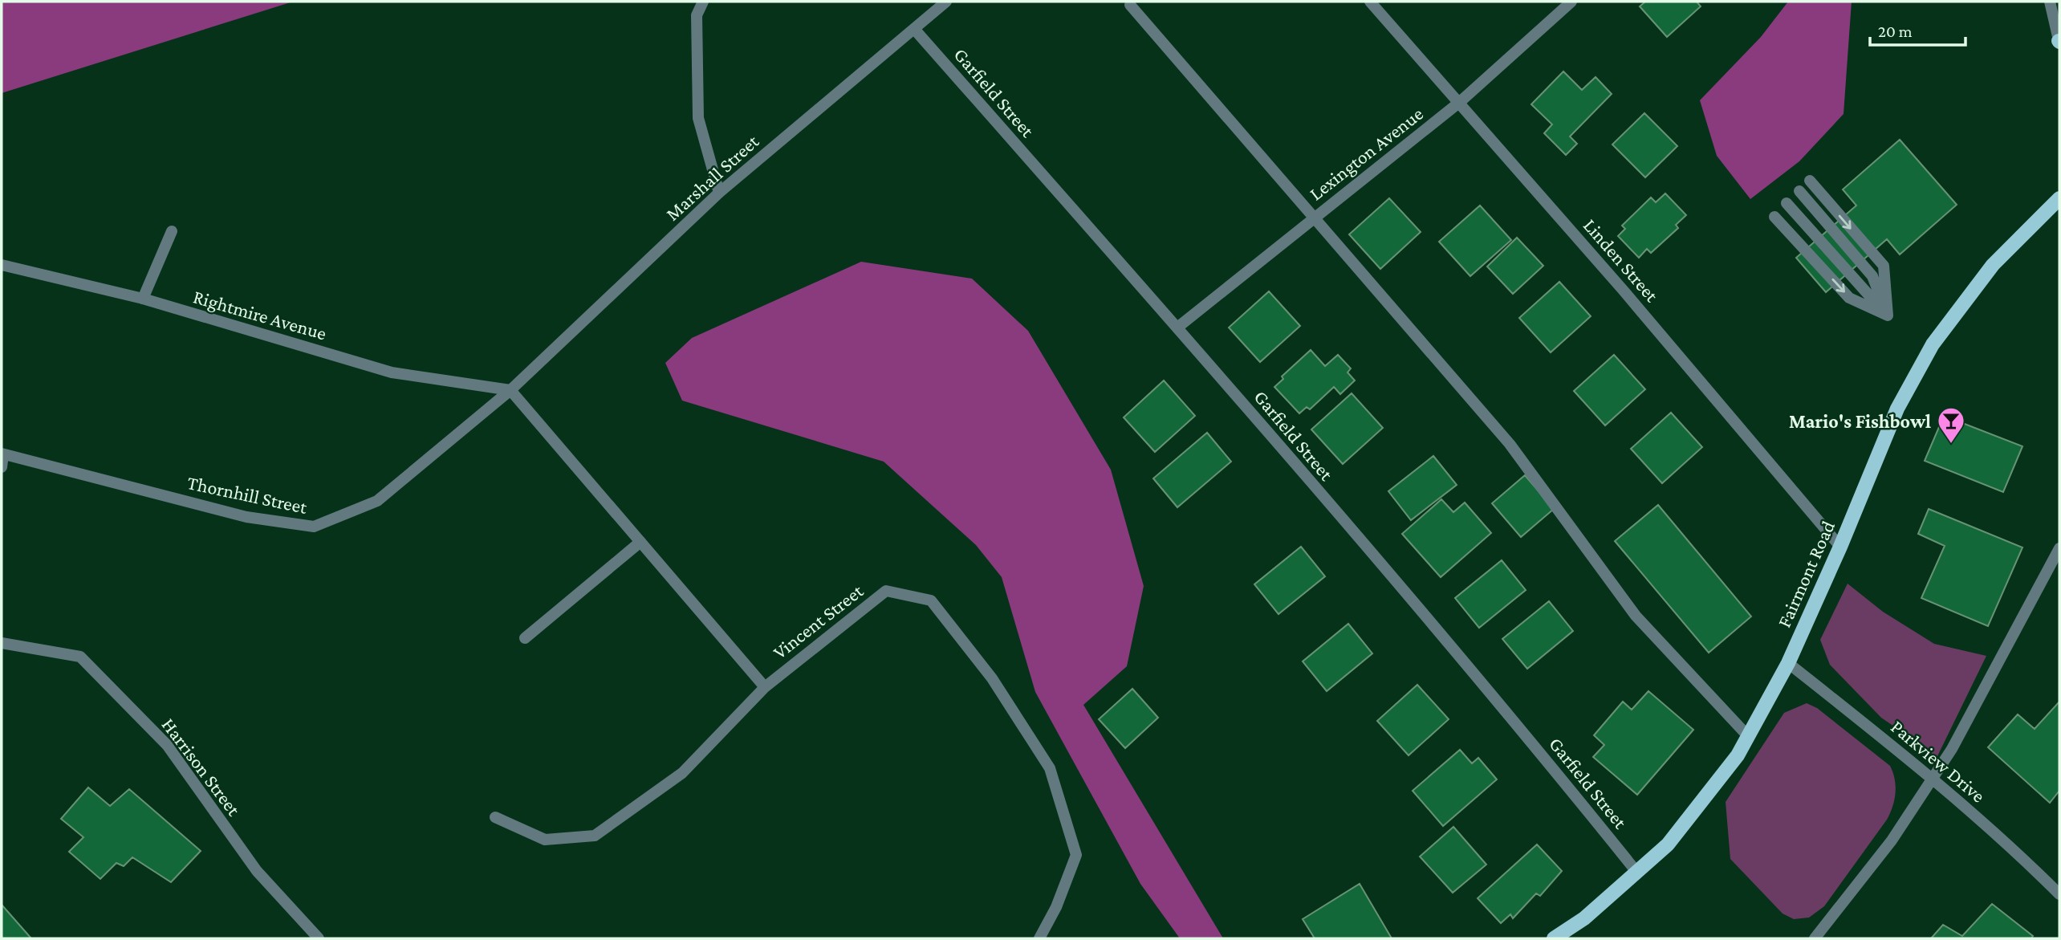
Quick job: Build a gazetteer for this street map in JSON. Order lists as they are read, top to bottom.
{
  "streets": {
    "main road": ["Fairmont Road"],
    "street": [
      "Garfield Street",
      "Lexington Avenue",
      "Marshall Street",
      "Linden Street",
      "Rightmire Avenue",
      "Thornhill Street",
      "Vincent Street",
      "Parkview Drive",
      "Harrison Street"
    ]
  },
  "crossings": [
    ["Garfield Street", "Lexington Avenue"],
    ["Garfield Street", "Marshall Street"],
    ["Garfield Street", "Fairmont Road"],
    ["Lexington Avenue", "Linden Street"],
    ["Marshall Street", "Rightmire Avenue"],
    ["Marshall Street", "Thornhill Street"],
    ["Marshall Street", "Vincent Street"],
    ["Linden Street", "Fairmont Road"],
    ["Rightmire Avenue", "Thornhill Street"],
    ["Rightmire Avenue", "Vincent Street"],
    ["Thornhill Street", "Vincent Street"],
    ["Fairmont Road", "Parkview Drive"]
  ],
  "places": {
    "bar": ["Mario's Fishbowl"]
  },
  "scale_bar": "20 m"
}
